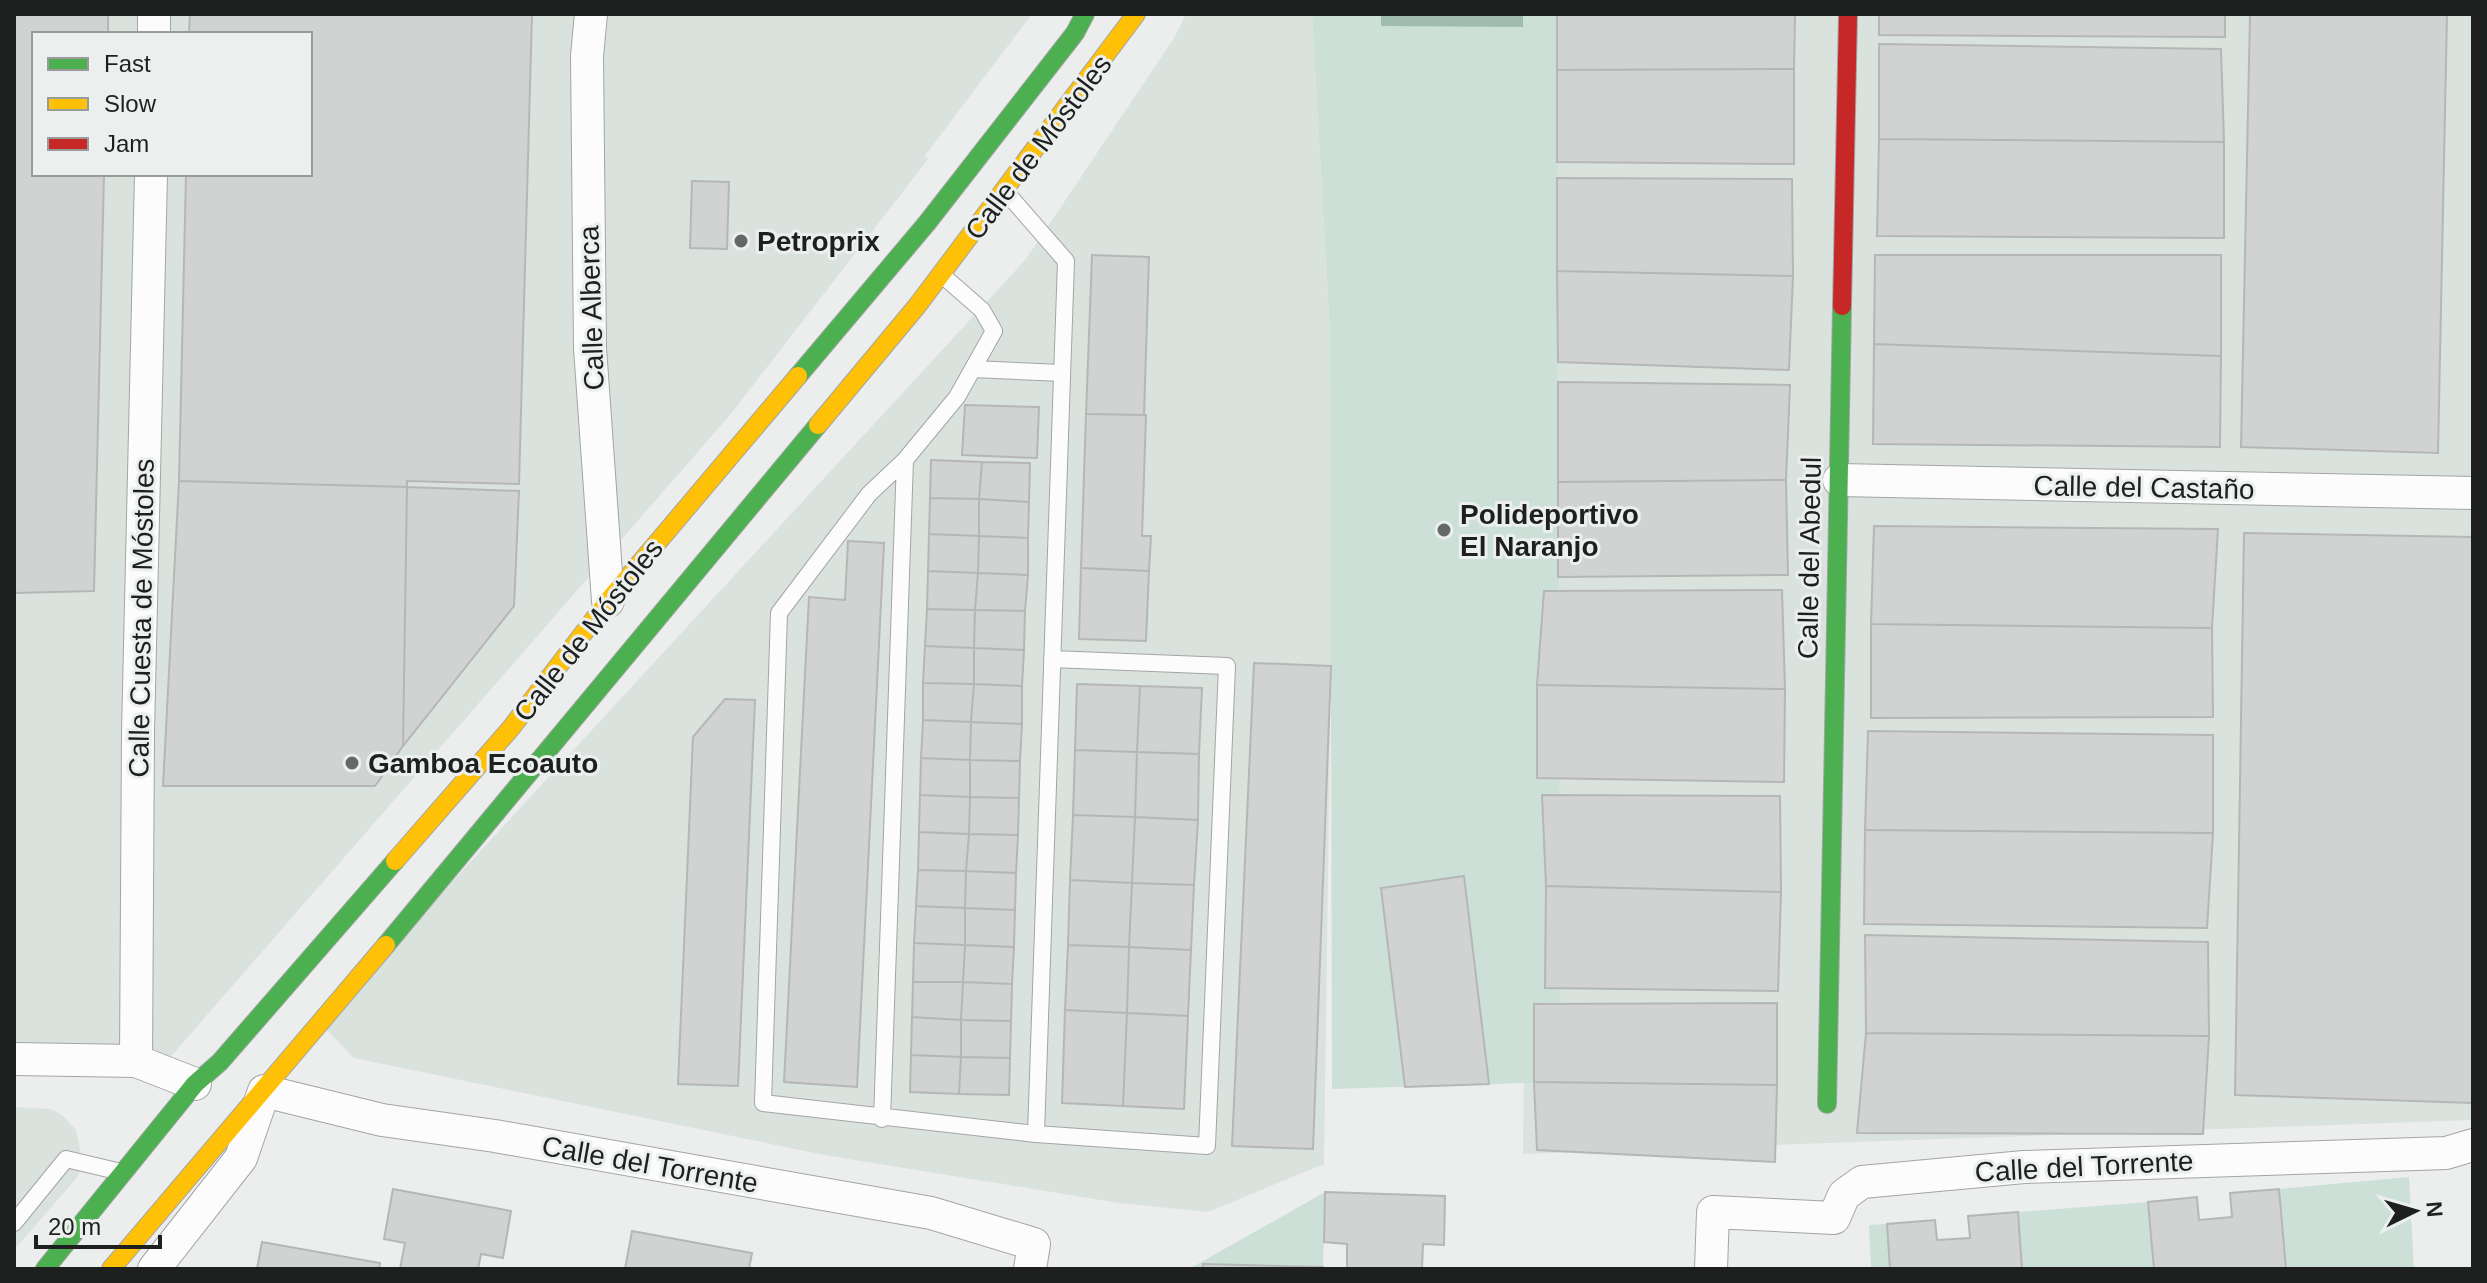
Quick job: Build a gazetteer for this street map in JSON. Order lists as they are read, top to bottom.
{
  "streets": {
    "main road": ["Calle de Móstoles", "Calle del Abedul"],
    "street": [
      "Calle Alberca",
      "Calle del Castaño",
      "Calle Cuesta de Móstoles",
      "Calle del Torrente"
    ]
  },
  "crossings": [
    ["Calle de Móstoles", "Calle Alberca"],
    ["Calle de Móstoles", "Calle del Torrente"],
    ["Calle del Castaño", "Calle del Abedul"]
  ],
  "places": ["Petroprix", "Polideportivo El Naranjo", "Gamboa Ecoauto"],
  "legend": ["Fast", "Slow", "Jam"],
  "scale_bar": "20 m",
  "north": "right"
}
